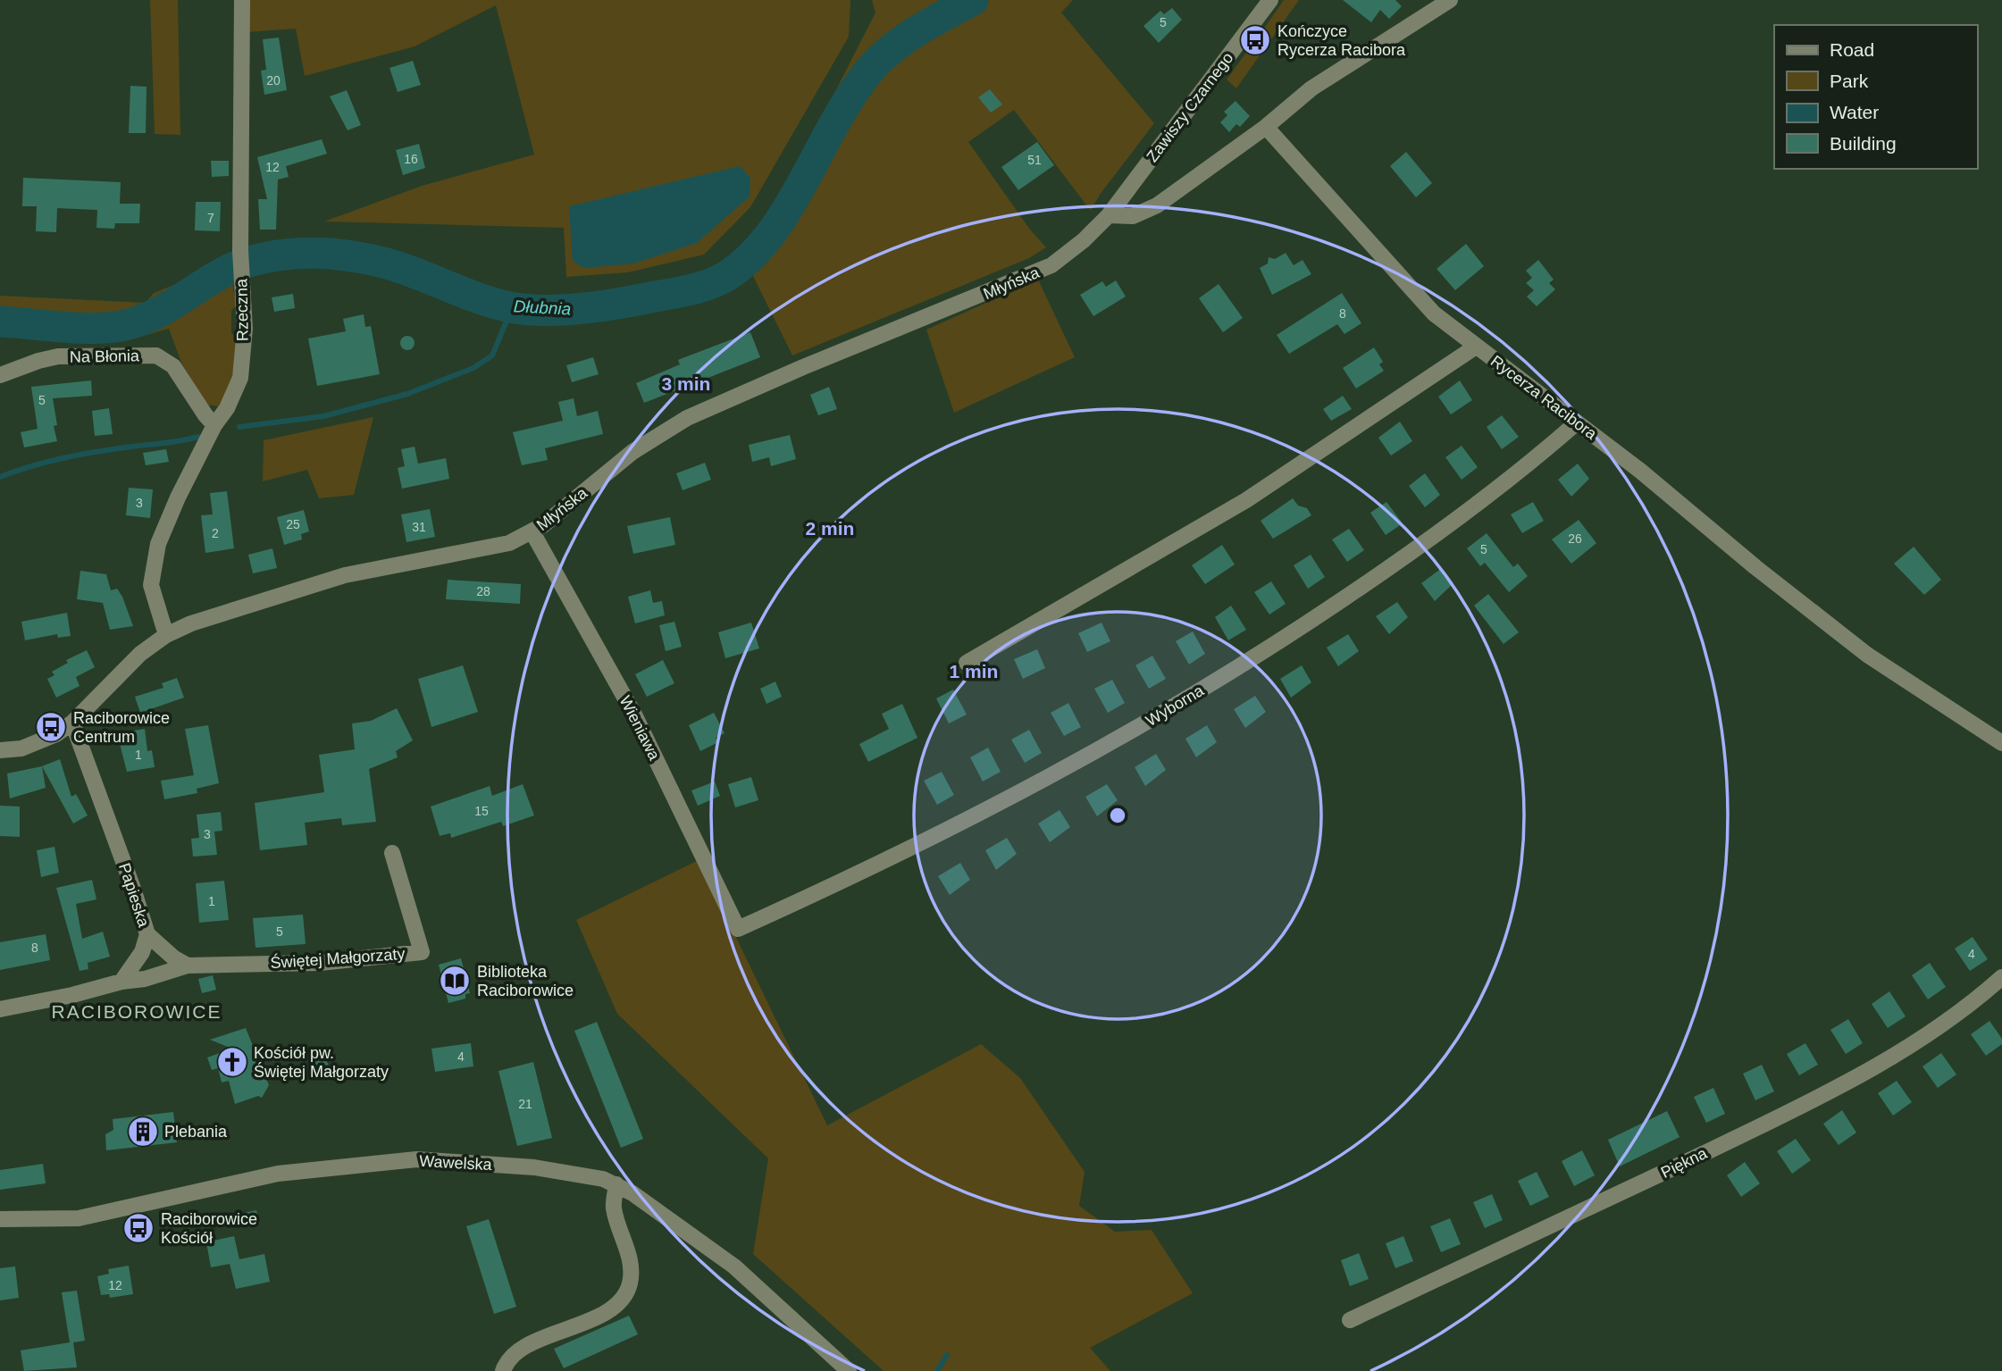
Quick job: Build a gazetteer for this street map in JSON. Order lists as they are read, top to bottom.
{
  "streets": {
    "street": [
      "Zawiszy Czarnego",
      "Młyńska",
      "Rzeczna",
      "Na Błonia",
      "Rycerza Racibora",
      "Wyborna",
      "Wieniawa",
      "Papieska",
      "Świętej Małgorzaty",
      "Wawelska",
      "Piękna"
    ]
  },
  "crossings": [
    ["Zawiszy Czarnego", "Młyńska"],
    ["Młyńska", "Rzeczna"],
    ["Młyńska", "Wieniawa"],
    ["Młyńska", "Papieska"],
    ["Rzeczna", "Na Błonia"],
    ["Rycerza Racibora", "Wyborna"],
    ["Wyborna", "Wieniawa"],
    ["Papieska", "Świętej Małgorzaty"]
  ],
  "districts": ["RACIBOROWICE"],
  "water": ["Dłubnia"],
  "places": {
    "bus stop": ["Kończyce Rycerza Racibora", "Raciborowice Centrum", "Raciborowice Kościół"],
    "library": ["Biblioteka Raciborowice"],
    "church": ["Kościół pw. Świętej Małgorzaty"],
    "building": ["Plebania"]
  },
  "house_numbers": [
    "5",
    "20",
    "16",
    "51",
    "12",
    "7",
    "8",
    "5",
    "3",
    "25",
    "31",
    "2",
    "26",
    "5",
    "28",
    "1",
    "15",
    "3",
    "1",
    "5",
    "8",
    "4",
    "4",
    "21",
    "12"
  ],
  "legend": [
    "Road",
    "Park",
    "Water",
    "Building"
  ],
  "rings": ["3 min", "2 min", "1 min"]
}
